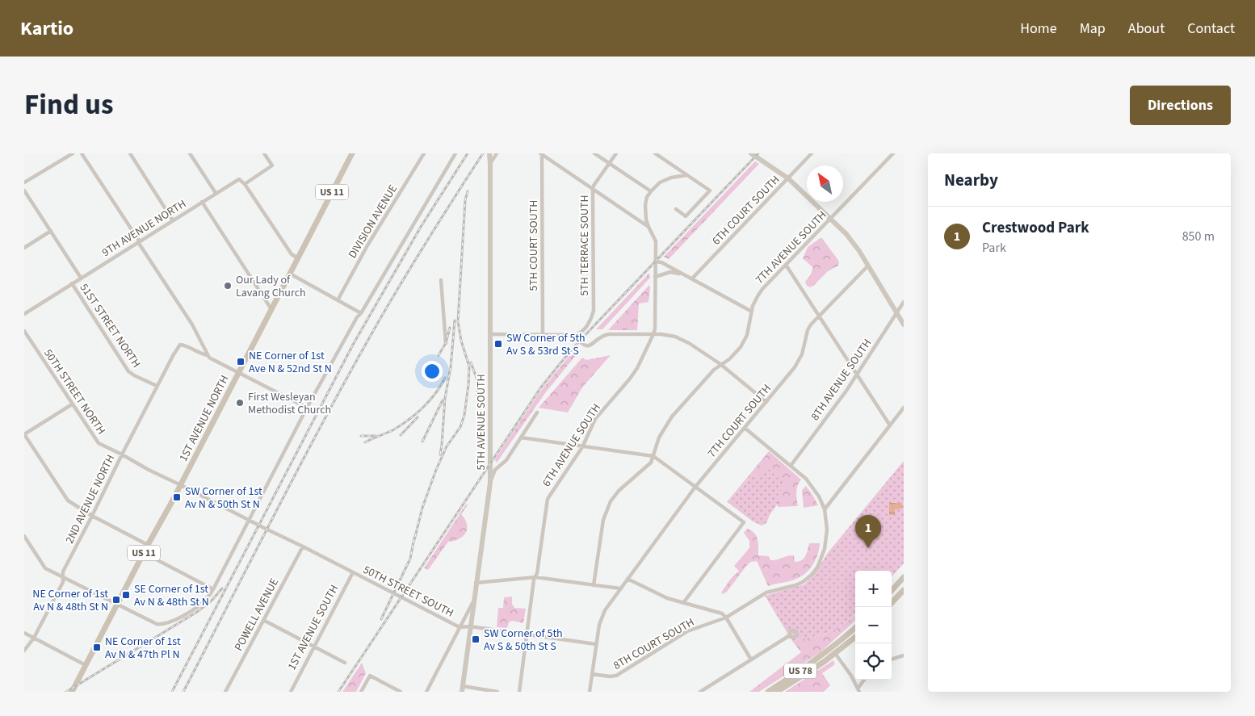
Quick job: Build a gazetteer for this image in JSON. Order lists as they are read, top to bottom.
{
  "streets": {
    "main road": ["US 11", "1ST AVENUE NORTH", "US 78"],
    "street": [
      "6TH COURT SOUTH",
      "DIVISION AVENUE",
      "9TH AVENUE NORTH",
      "5TH COURT SOUTH",
      "5TH TERRACE SOUTH",
      "7TH AVENUE SOUTH",
      "51ST STREET NORTH",
      "8TH AVENUE SOUTH",
      "50TH STREET NORTH",
      "7TH COURT SOUTH",
      "5TH AVENUE SOUTH",
      "6TH AVENUE SOUTH",
      "2ND AVENUE NORTH",
      "50TH STREET SOUTH",
      "POWELL AVENUE",
      "1ST AVENUE SOUTH",
      "8TH COURT SOUTH"
    ]
  },
  "crossings": [
    ["9TH AVENUE NORTH", "51ST STREET NORTH"],
    ["51ST STREET NORTH", "2ND AVENUE NORTH"],
    ["50TH STREET NORTH", "1ST AVENUE NORTH"],
    ["50TH STREET NORTH", "2ND AVENUE NORTH"],
    ["50TH STREET NORTH", "50TH STREET SOUTH"],
    ["5TH AVENUE SOUTH", "50TH STREET SOUTH"],
    ["6TH AVENUE SOUTH", "50TH STREET SOUTH"],
    ["50TH STREET SOUTH", "POWELL AVENUE"],
    ["50TH STREET SOUTH", "1ST AVENUE SOUTH"]
  ],
  "places": {
    "other": ["Our Lady of Lavang Church", "First Wesleyan Methodist Church"],
    "transit": [
      "SW Corner of 5th Av S & 53rd St S",
      "NE Corner of 1st Ave N & 52nd St N",
      "SW Corner of 1st Av N & 50th St N",
      "SE Corner of 1st Av N & 48th St N",
      "NE Corner of 1st Av N & 48th St N",
      "SW Corner of 5th Av S & 50th St S",
      "NE Corner of 1st Av N & 47th Pl N"
    ]
  },
  "north": "top left",
  "page": {
    "header": "Kartio",
    "nav": [
      "Home",
      "Map",
      "About",
      "Contact"
    ],
    "title": "Find us",
    "buttons": "Directions",
    "heading": "Nearby",
    "list": [
      {
        "mark": "1",
        "name": "Crestwood Park",
        "note": "Park",
        "value": "850 m"
      }
    ],
    "pins": "1",
    "map_buttons": ["+", "−"]
  }
}
